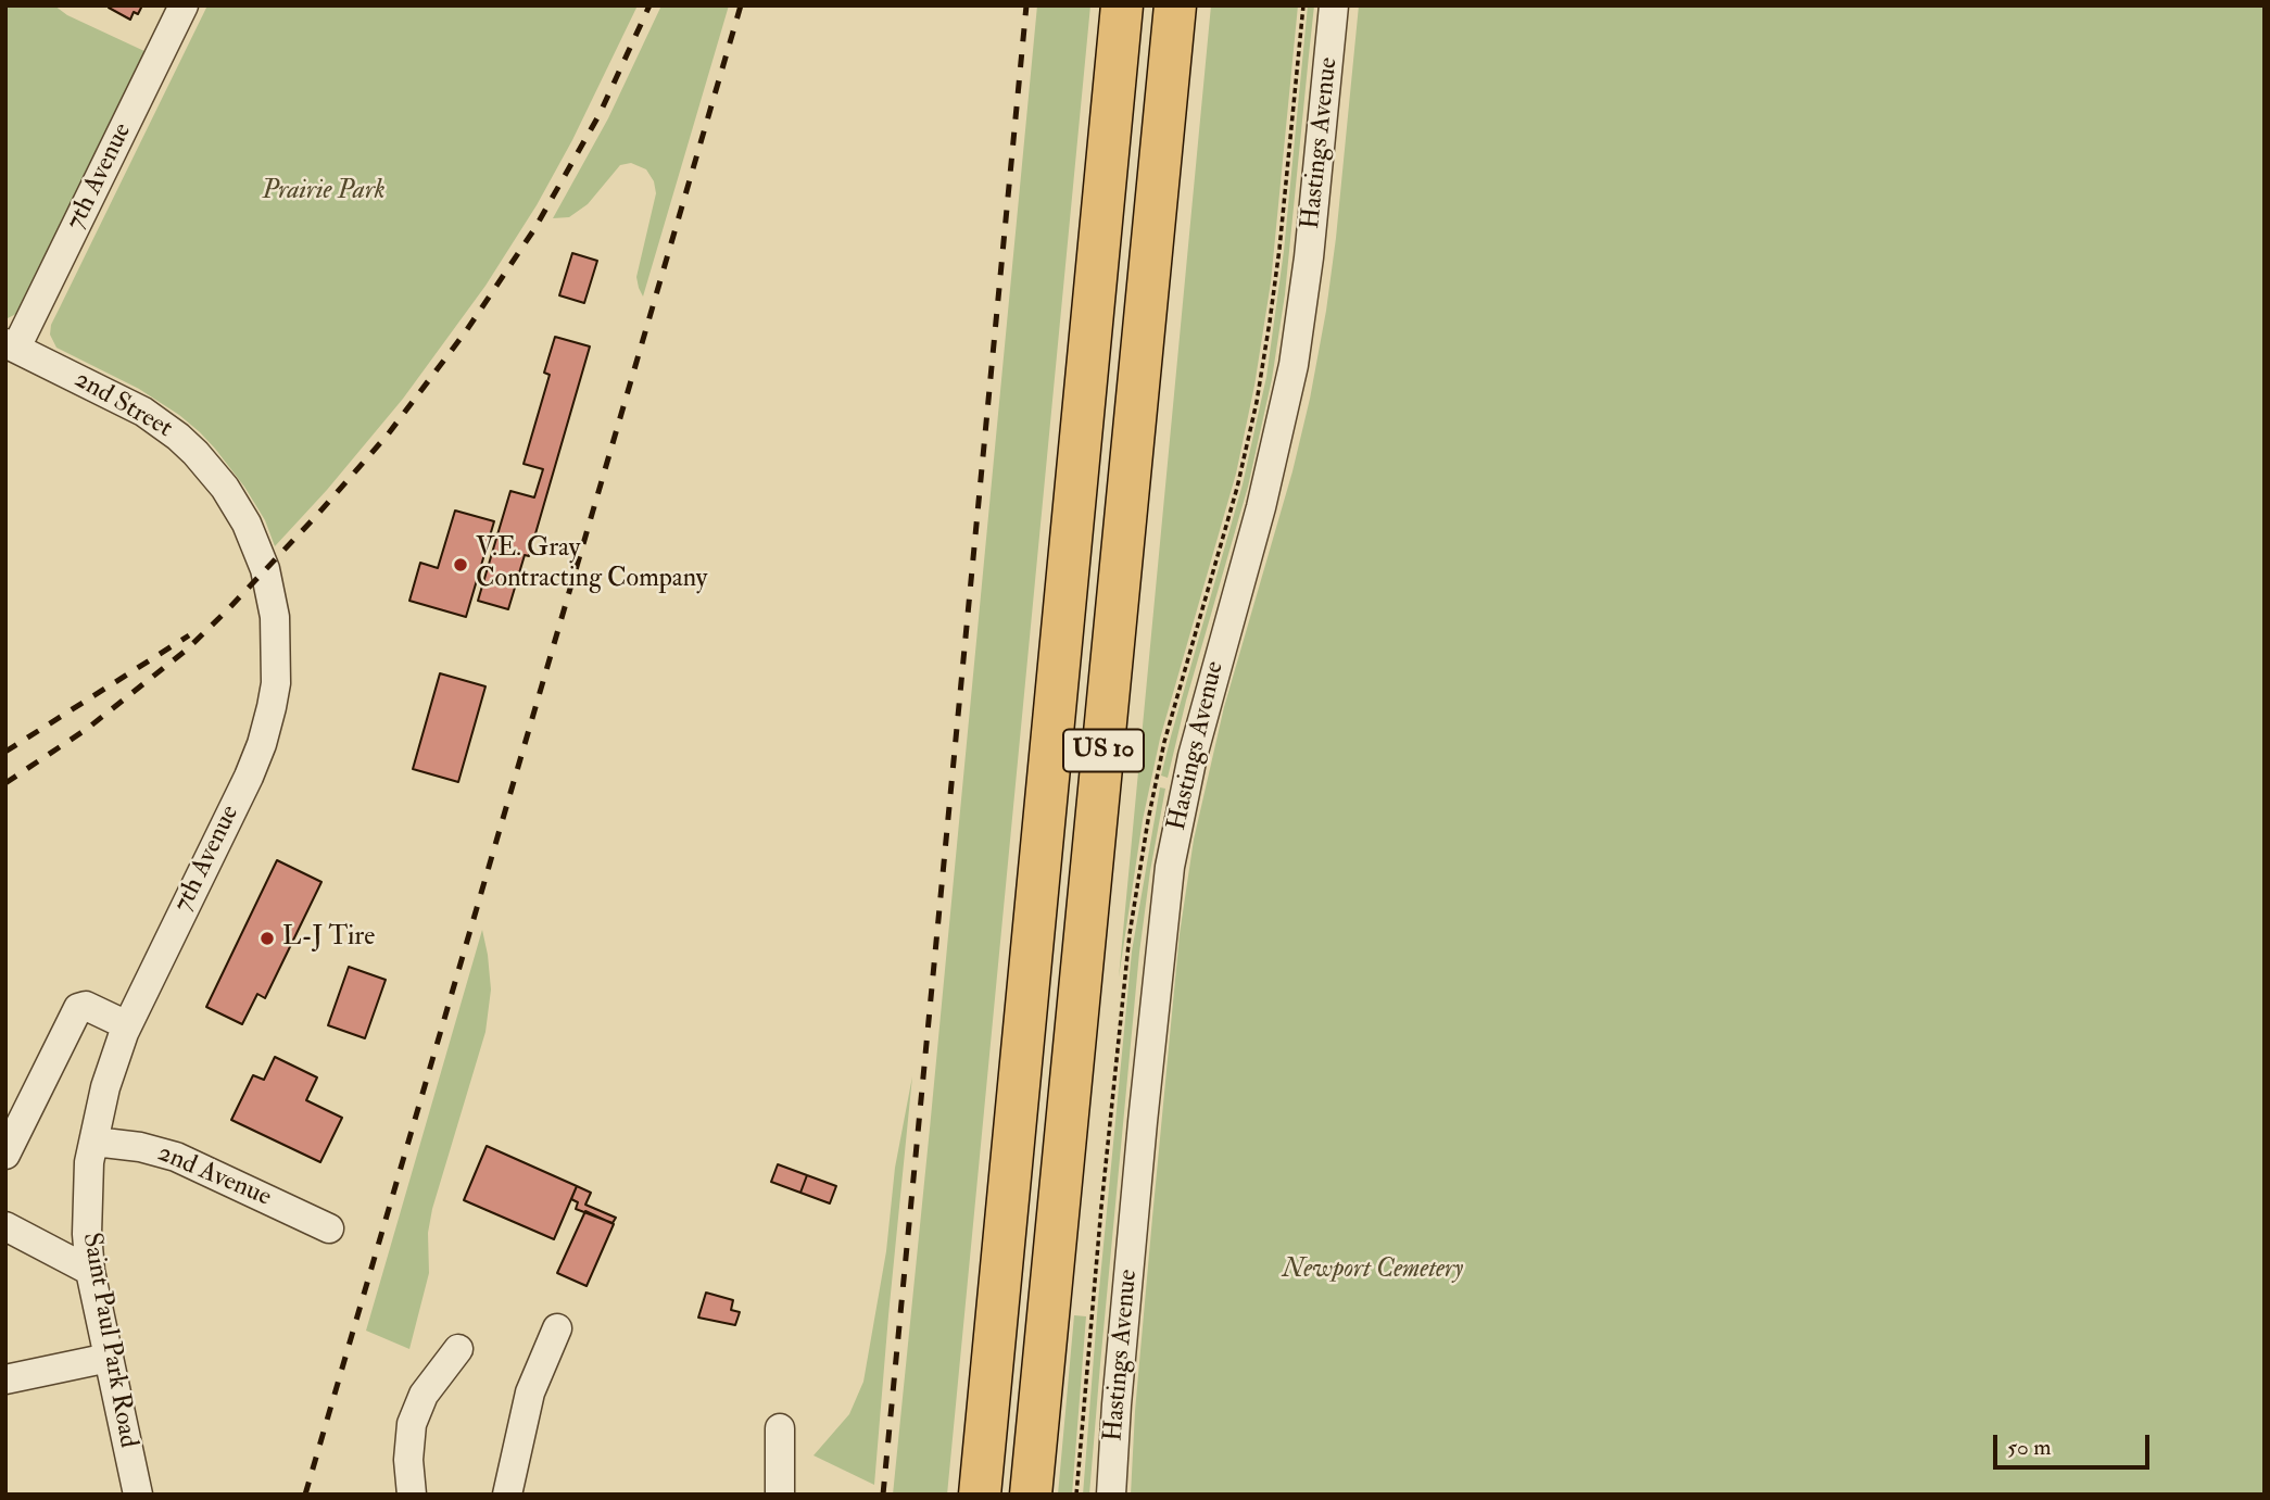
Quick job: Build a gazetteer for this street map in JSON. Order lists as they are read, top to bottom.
{
  "streets": {
    "highway": ["US 10"],
    "street": [
      "Hastings Avenue",
      "7th Avenue",
      "2nd Street",
      "2nd Avenue",
      "Saint Paul Park Road"
    ]
  },
  "crossings": [
    ["7th Avenue", "2nd Street"],
    ["7th Avenue", "2nd Avenue"],
    ["7th Avenue", "Saint Paul Park Road"],
    ["2nd Avenue", "Saint Paul Park Road"]
  ],
  "parks": ["Prairie Park", "Newport Cemetery"],
  "places": ["V.E. Gray Contracting Company", "L-J Tire"],
  "scale_bar": "50 m"
}
